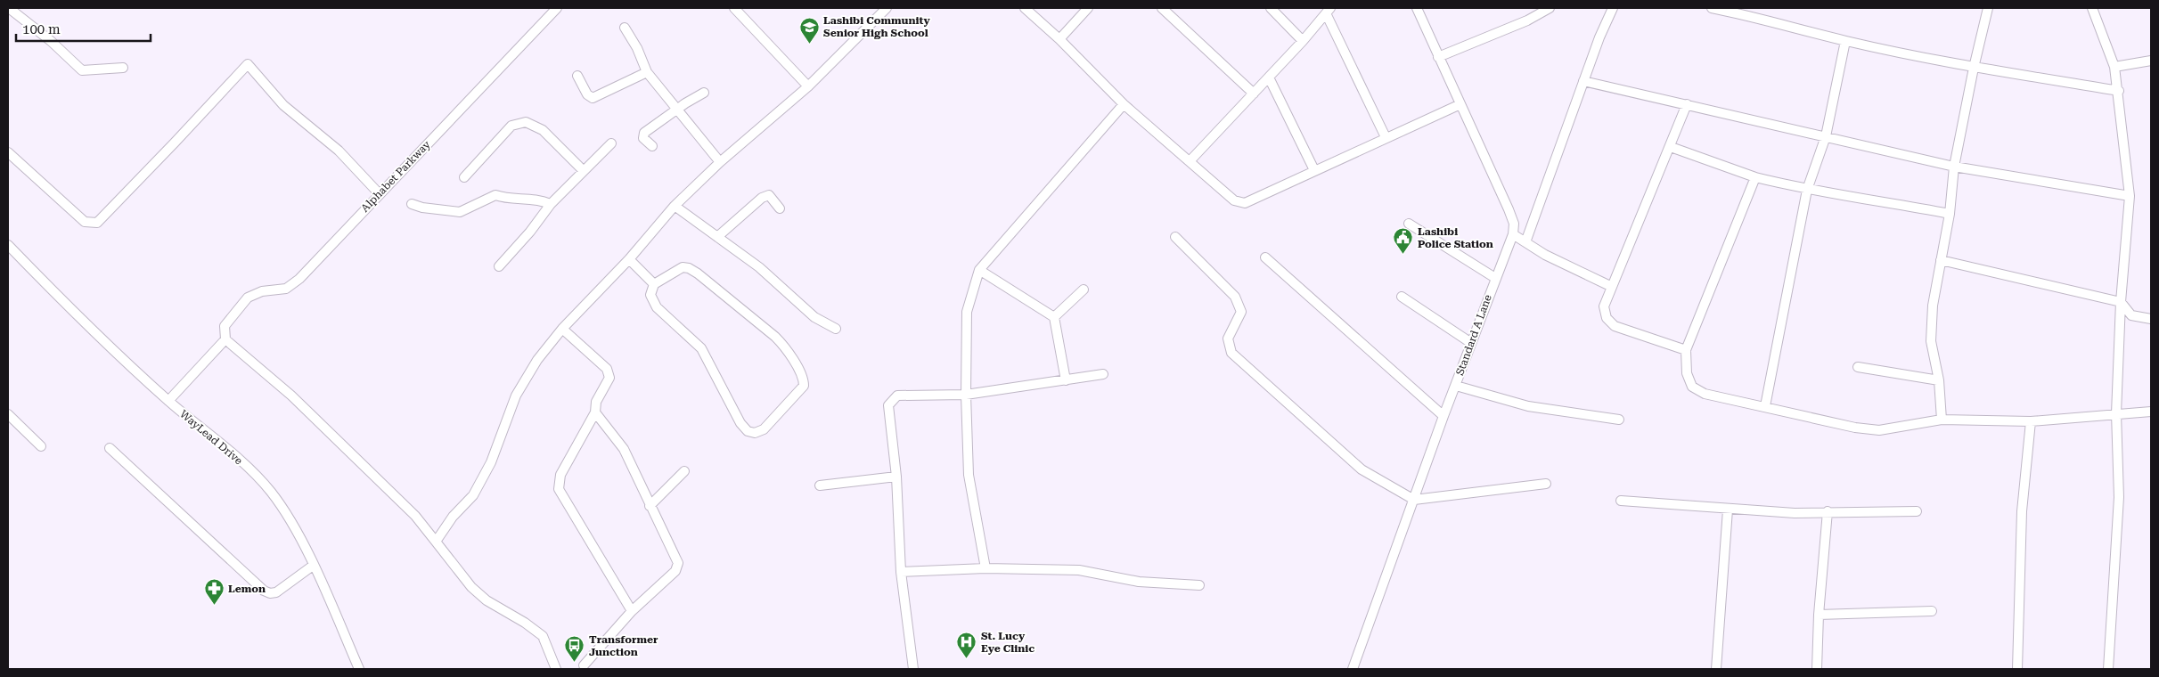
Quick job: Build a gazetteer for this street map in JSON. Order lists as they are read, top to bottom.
{
  "streets": {
    "street": ["Alphabet Parkway", "Standard A Lane", "WayLead Drive"]
  },
  "places": {
    "school or university": ["Lashibi Community Senior High School"],
    "public building": ["Lashibi Police Station"],
    "pharmacy": ["Lemon"],
    "hospital": ["St. Lucy Eye Clinic"],
    "bus stop": ["Transformer Junction"]
  },
  "scale_bar": "100 m"
}
